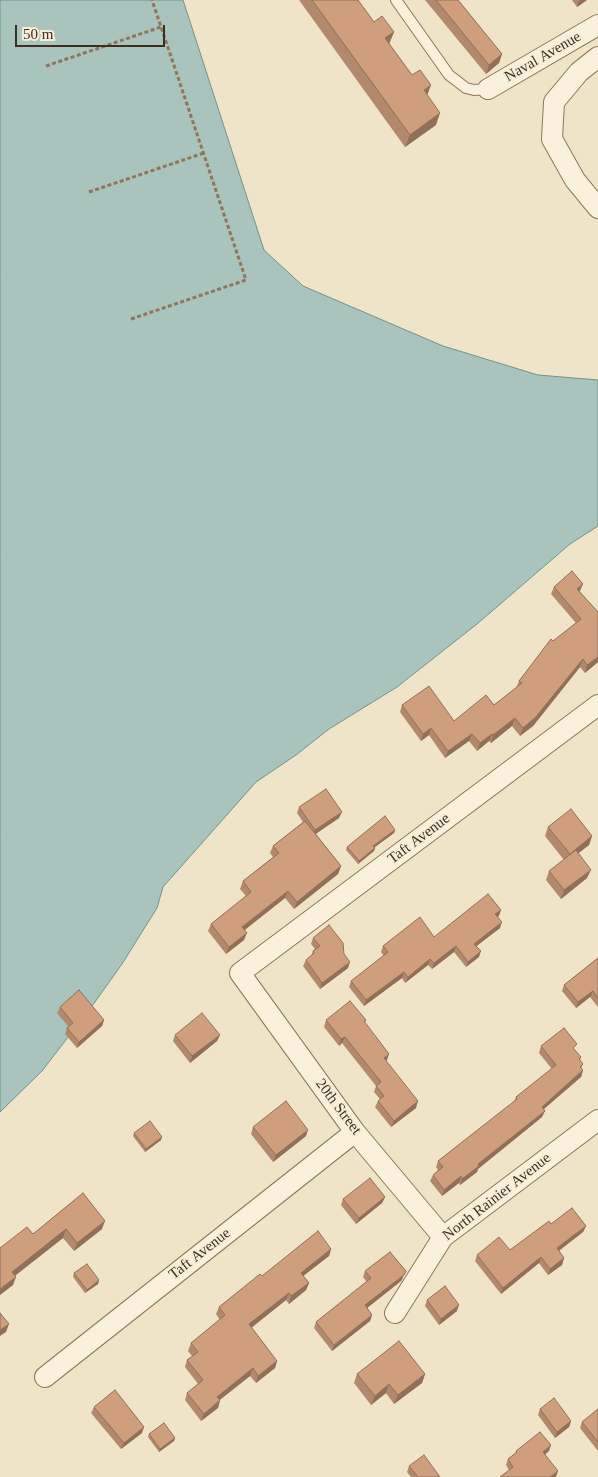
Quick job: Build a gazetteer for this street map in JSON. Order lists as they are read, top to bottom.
{
  "streets": {
    "street": [
      "Naval Avenue",
      "Taft Avenue",
      "20th Street",
      "North Rainier Avenue"
    ]
  },
  "crossings": [
    ["Taft Avenue", "20th Street"],
    ["20th Street", "North Rainier Avenue"]
  ],
  "scale_bar": "50 m"
}
